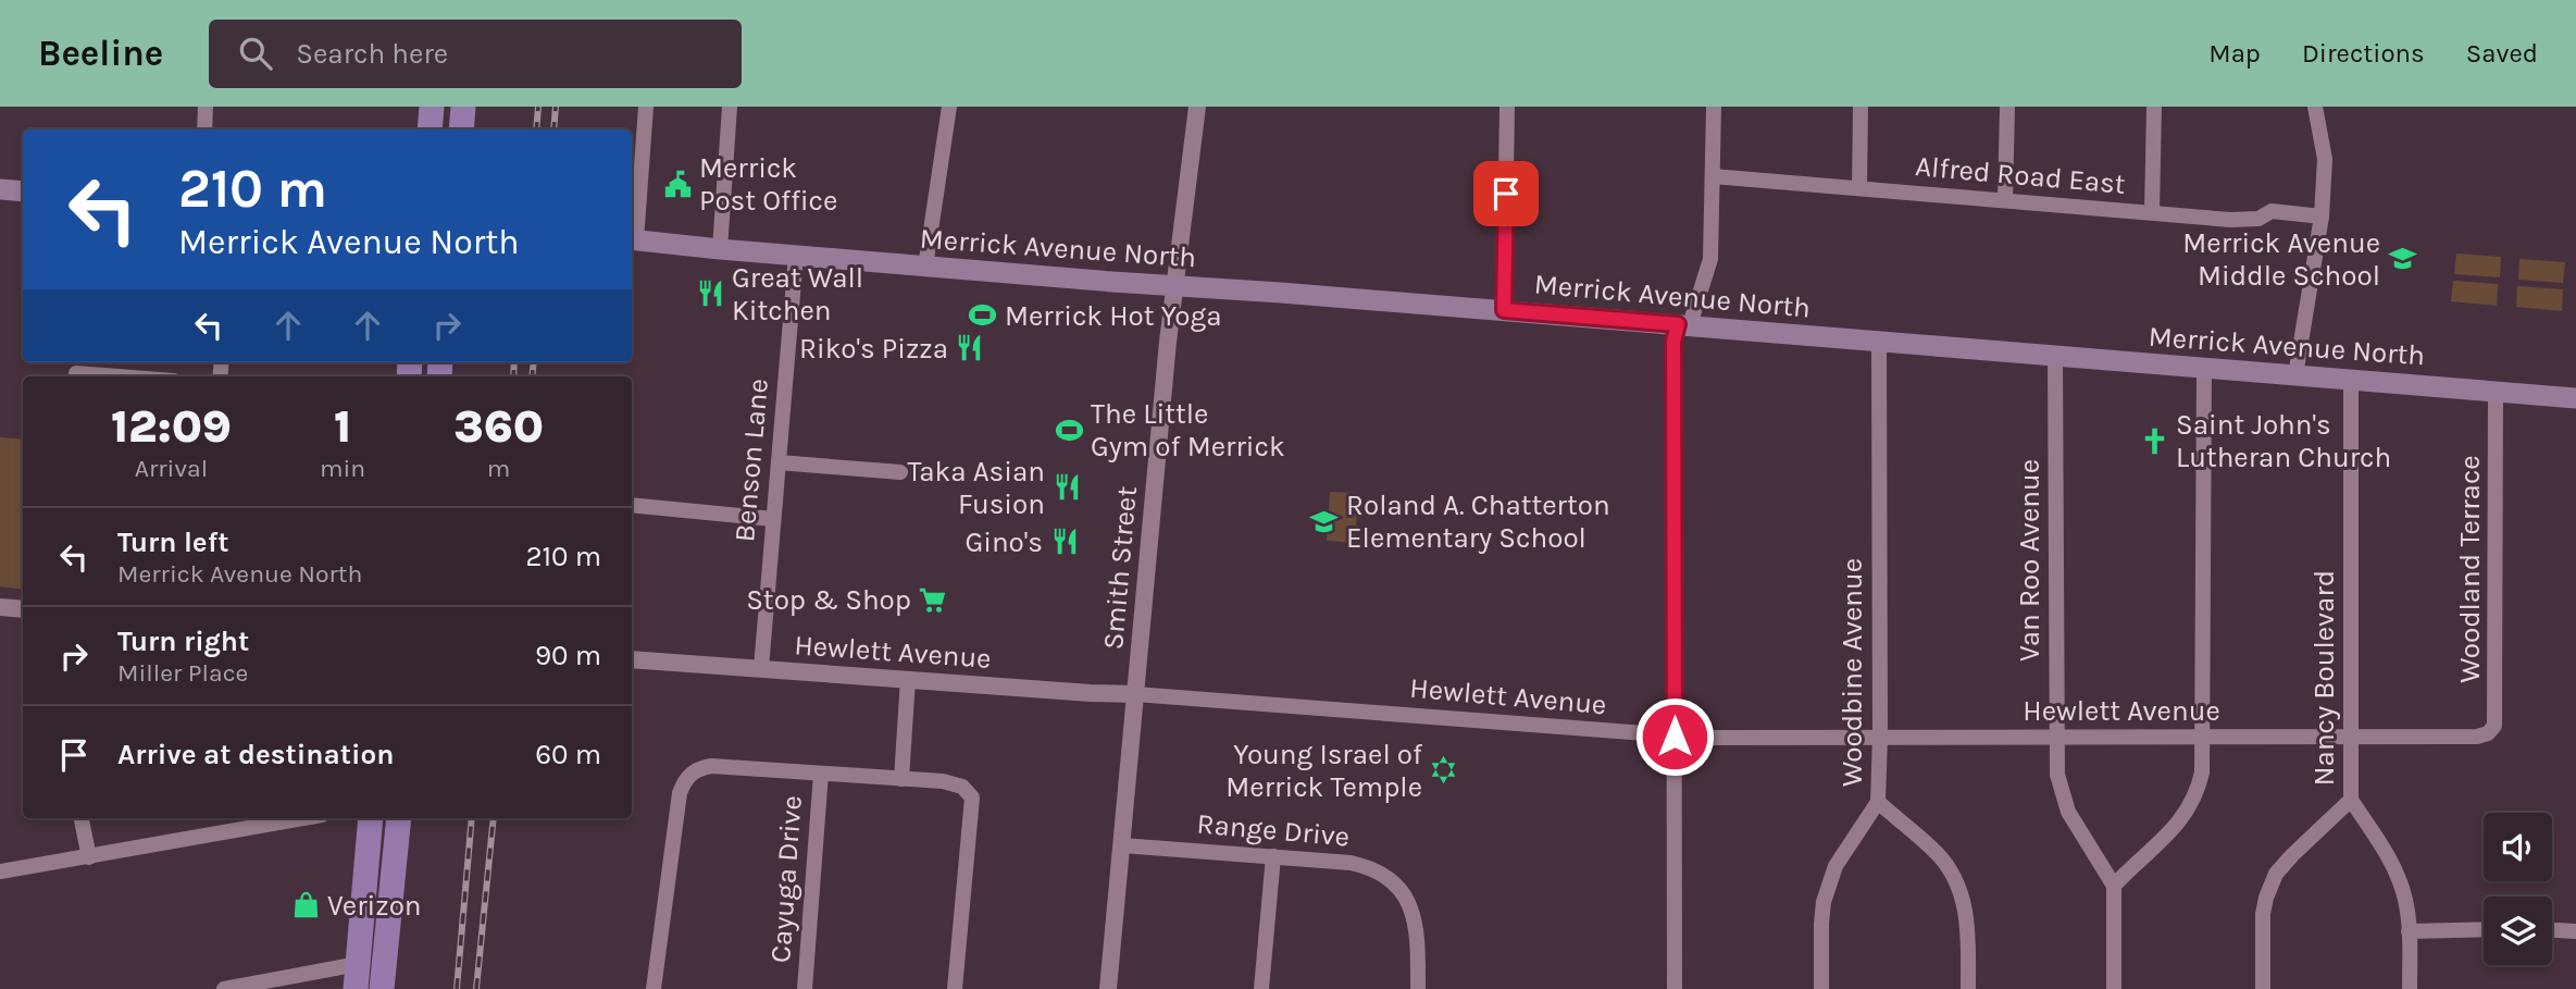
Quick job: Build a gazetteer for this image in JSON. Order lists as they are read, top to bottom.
{
  "streets": {
    "main road": ["Merrick Avenue North"],
    "street": [
      "Alfred Road East",
      "Benson Lane",
      "Van Roo Avenue",
      "Smith Street",
      "Woodland Terrace",
      "Hewlett Avenue",
      "Woodbine Avenue",
      "Nancy Boulevard",
      "Range Drive",
      "Cayuga Drive"
    ]
  },
  "crossings": [
    ["Merrick Avenue North", "Benson Lane"],
    ["Merrick Avenue North", "Van Roo Avenue"],
    ["Merrick Avenue North", "Smith Street"],
    ["Merrick Avenue North", "Woodland Terrace"],
    ["Merrick Avenue North", "Woodbine Avenue"],
    ["Merrick Avenue North", "Nancy Boulevard"],
    ["Benson Lane", "Hewlett Avenue"],
    ["Van Roo Avenue", "Hewlett Avenue"],
    ["Smith Street", "Hewlett Avenue"],
    ["Smith Street", "Range Drive"],
    ["Woodland Terrace", "Hewlett Avenue"],
    ["Hewlett Avenue", "Woodbine Avenue"],
    ["Hewlett Avenue", "Nancy Boulevard"]
  ],
  "places": {
    "public building": ["Merrick Post Office"],
    "school or university": ["Merrick Avenue Middle School", "Roland A. Chatterton Elementary School"],
    "restaurant": [
      "Great Wall Kitchen",
      "Riko's Pizza",
      "Taka Asian Fusion",
      "Gino's"
    ],
    "sports": ["Merrick Hot Yoga", "The Little Gym of Merrick"],
    "church": ["Saint John's Lutheran Church"],
    "supermarket": ["Stop & Shop"],
    "synagogue": ["Young Israel of Merrick Temple"],
    "shop": ["Verizon"]
  },
  "page": {
    "header": "Beeline",
    "search": "Search here",
    "nav": ["Map", "Directions", "Saved"],
    "turn": ["210 m", "Merrick Avenue North"],
    "eta": [
      "12:09",
      "Arrival",
      "1",
      "min",
      "360",
      "m"
    ],
    "list": [
      {
        "name": "Turn left",
        "note": "Merrick Avenue North",
        "value": "210 m"
      },
      {
        "name": "Turn right",
        "note": "Miller Place",
        "value": "90 m"
      },
      {
        "name": "Arrive at destination",
        "value": "60 m"
      }
    ]
  }
}
